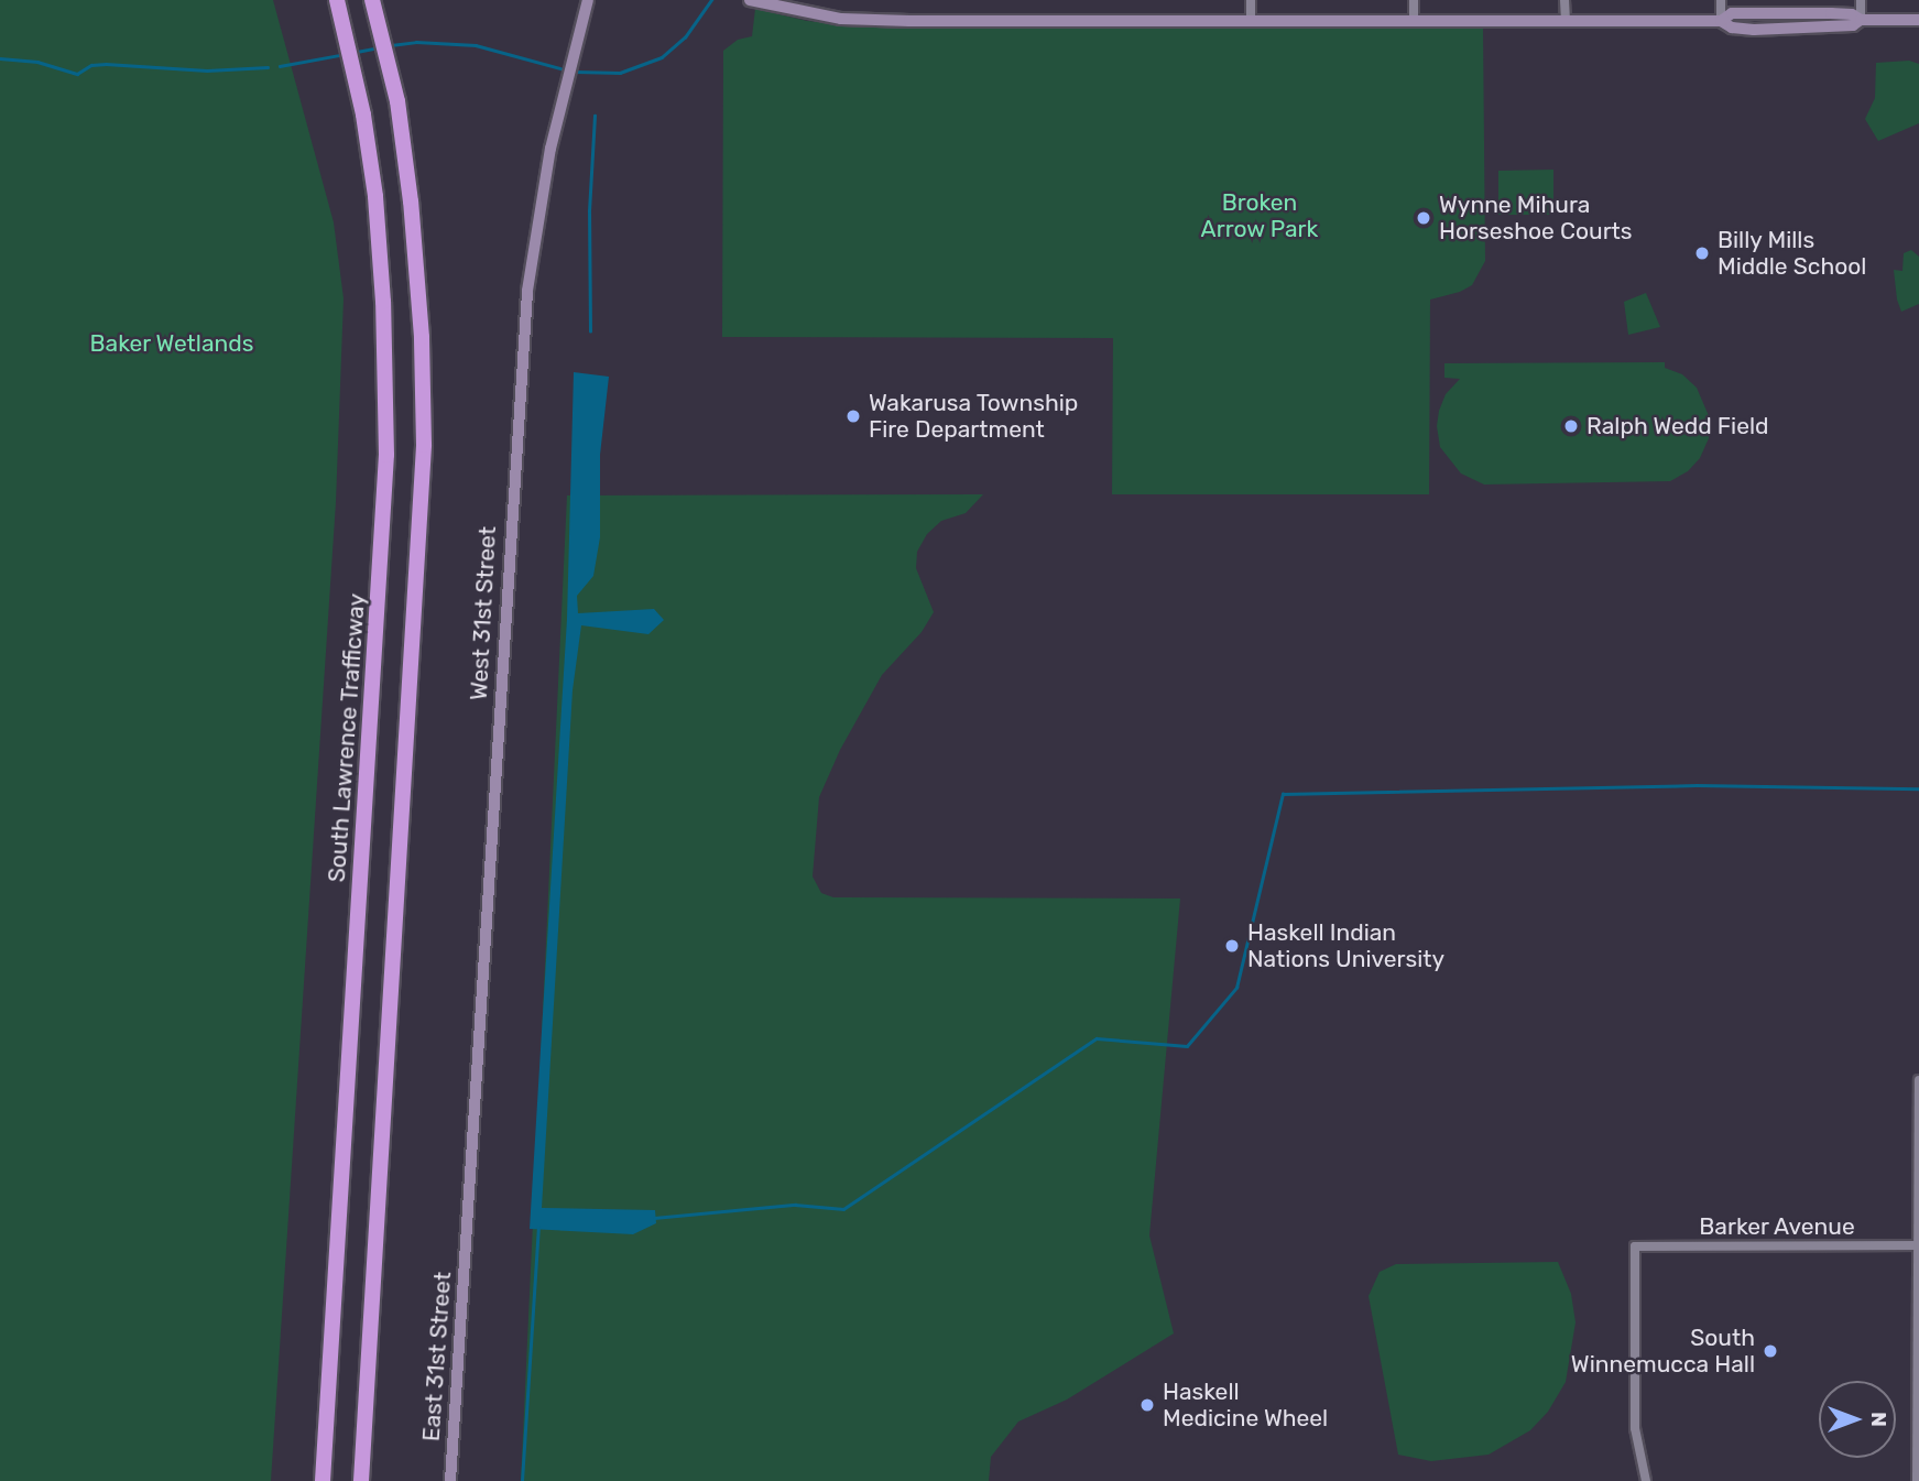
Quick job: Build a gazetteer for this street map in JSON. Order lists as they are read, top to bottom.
{
  "streets": {
    "highway": ["South Lawrence Trafficway"],
    "main road": ["West 31st Street", "East 31st Street"],
    "street": ["Barker Avenue"]
  },
  "crossings": [
    ["West 31st Street", "East 31st Street"]
  ],
  "parks": ["Broken Arrow Park", "Baker Wetlands"],
  "places": [
    "Wynne Mihura Horseshoe Courts",
    "Billy Mills Middle School",
    "Wakarusa Township Fire Department",
    "Ralph Wedd Field",
    "Haskell Indian Nations University",
    "South Winnemucca Hall",
    "Haskell Medicine Wheel"
  ],
  "north": "right"
}
